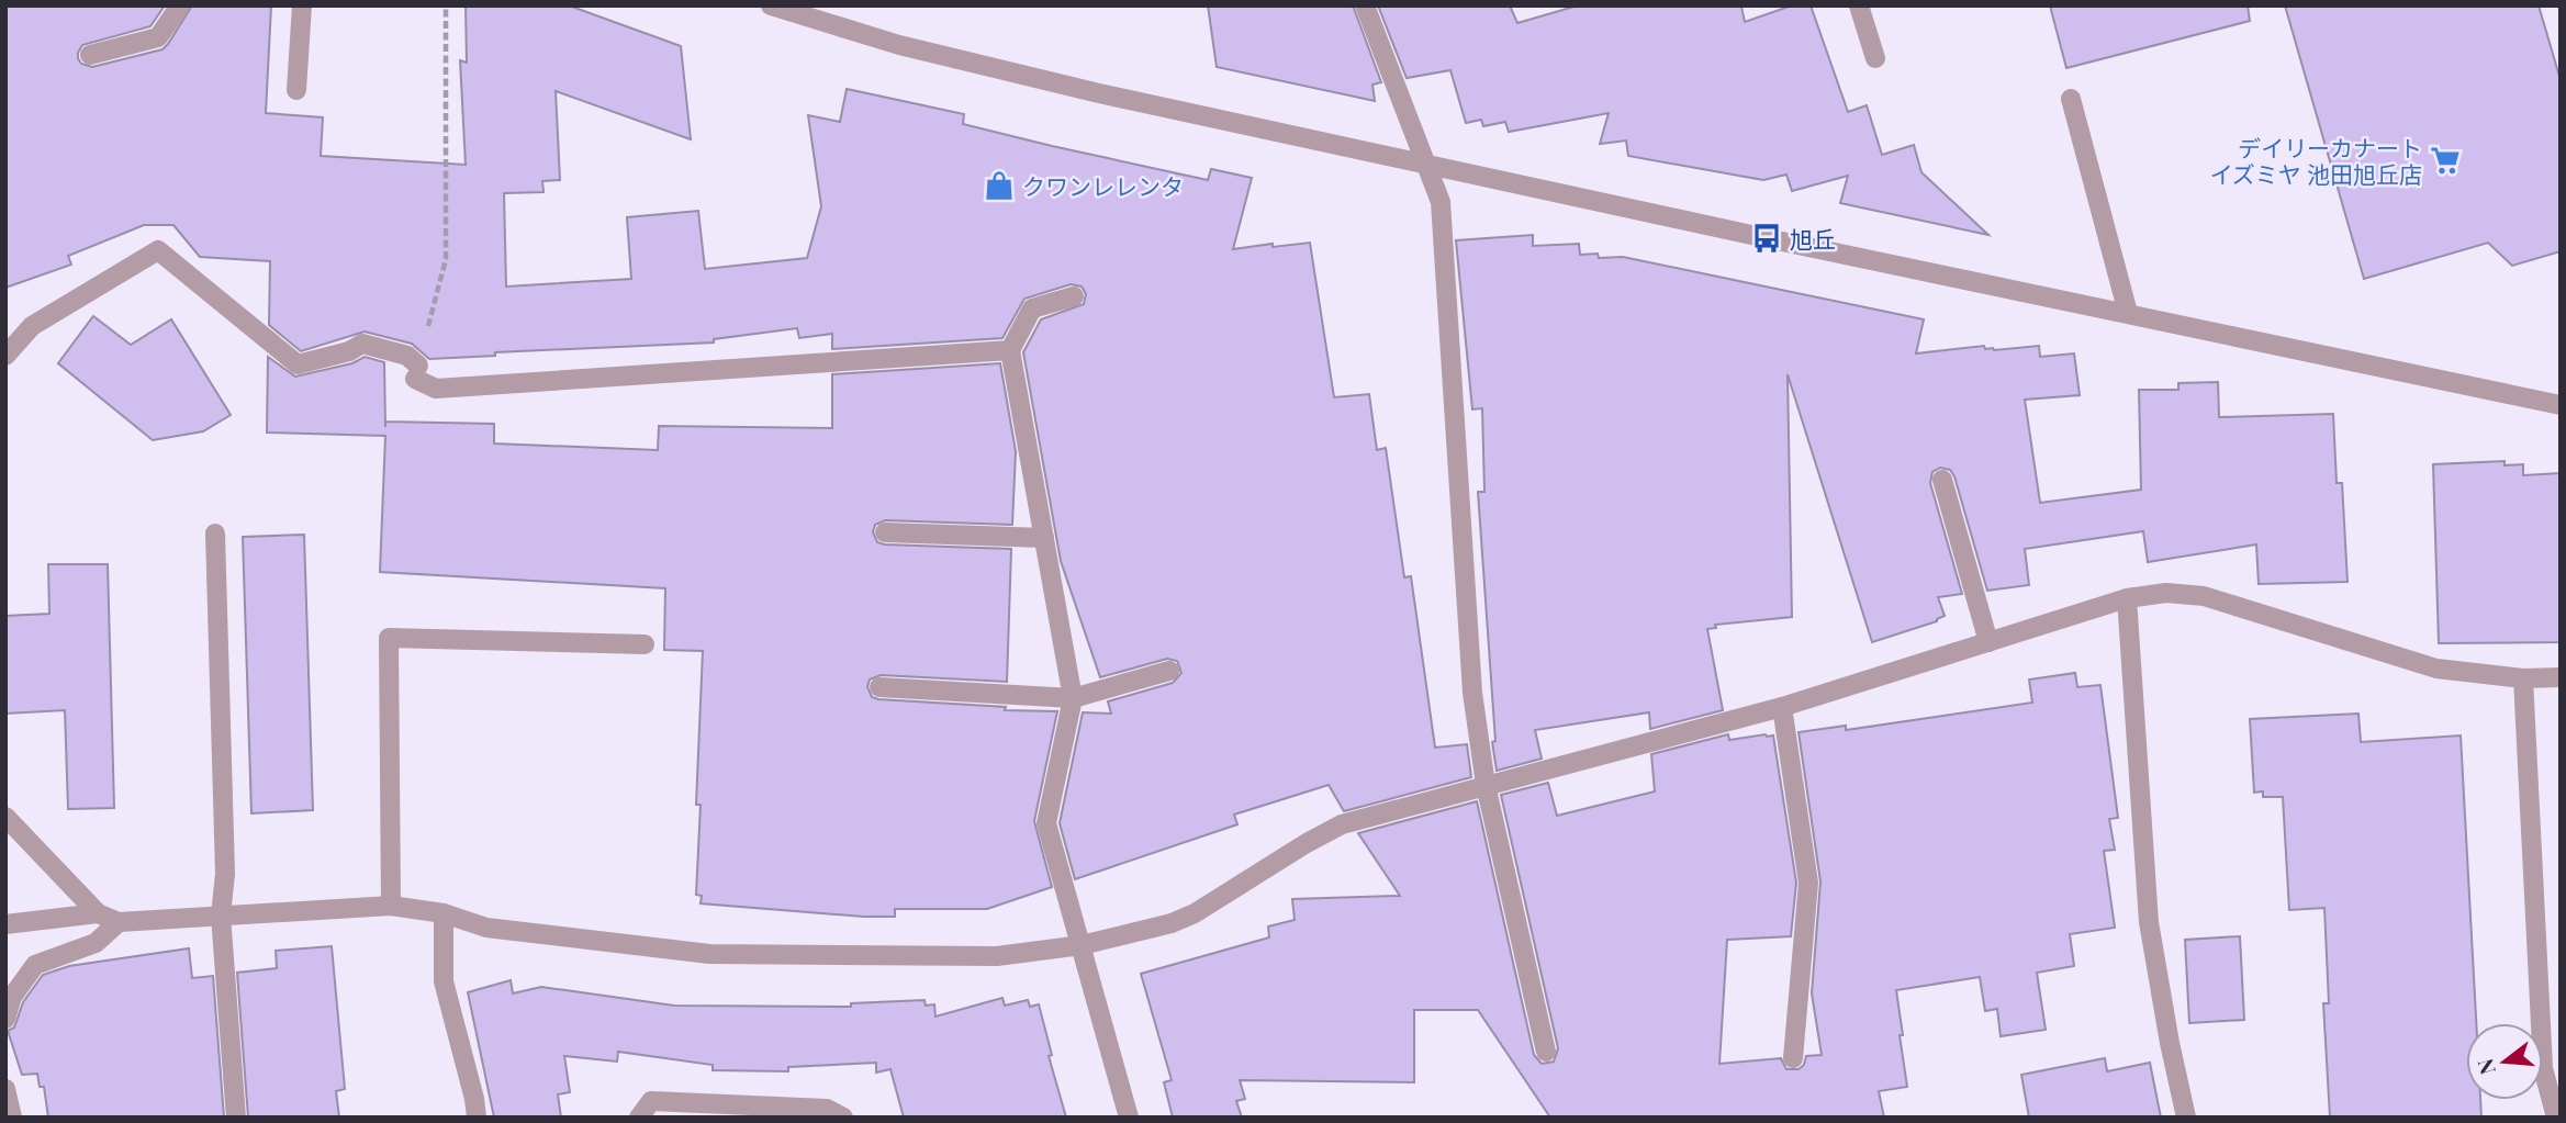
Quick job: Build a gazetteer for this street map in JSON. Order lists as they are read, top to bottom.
{
  "places": {
    "supermarket": ["デイリーカナート イズミヤ 池田旭丘店"],
    "shop": ["クワンレレンタ"],
    "bus stop": ["旭丘"]
  },
  "north": "left"
}
